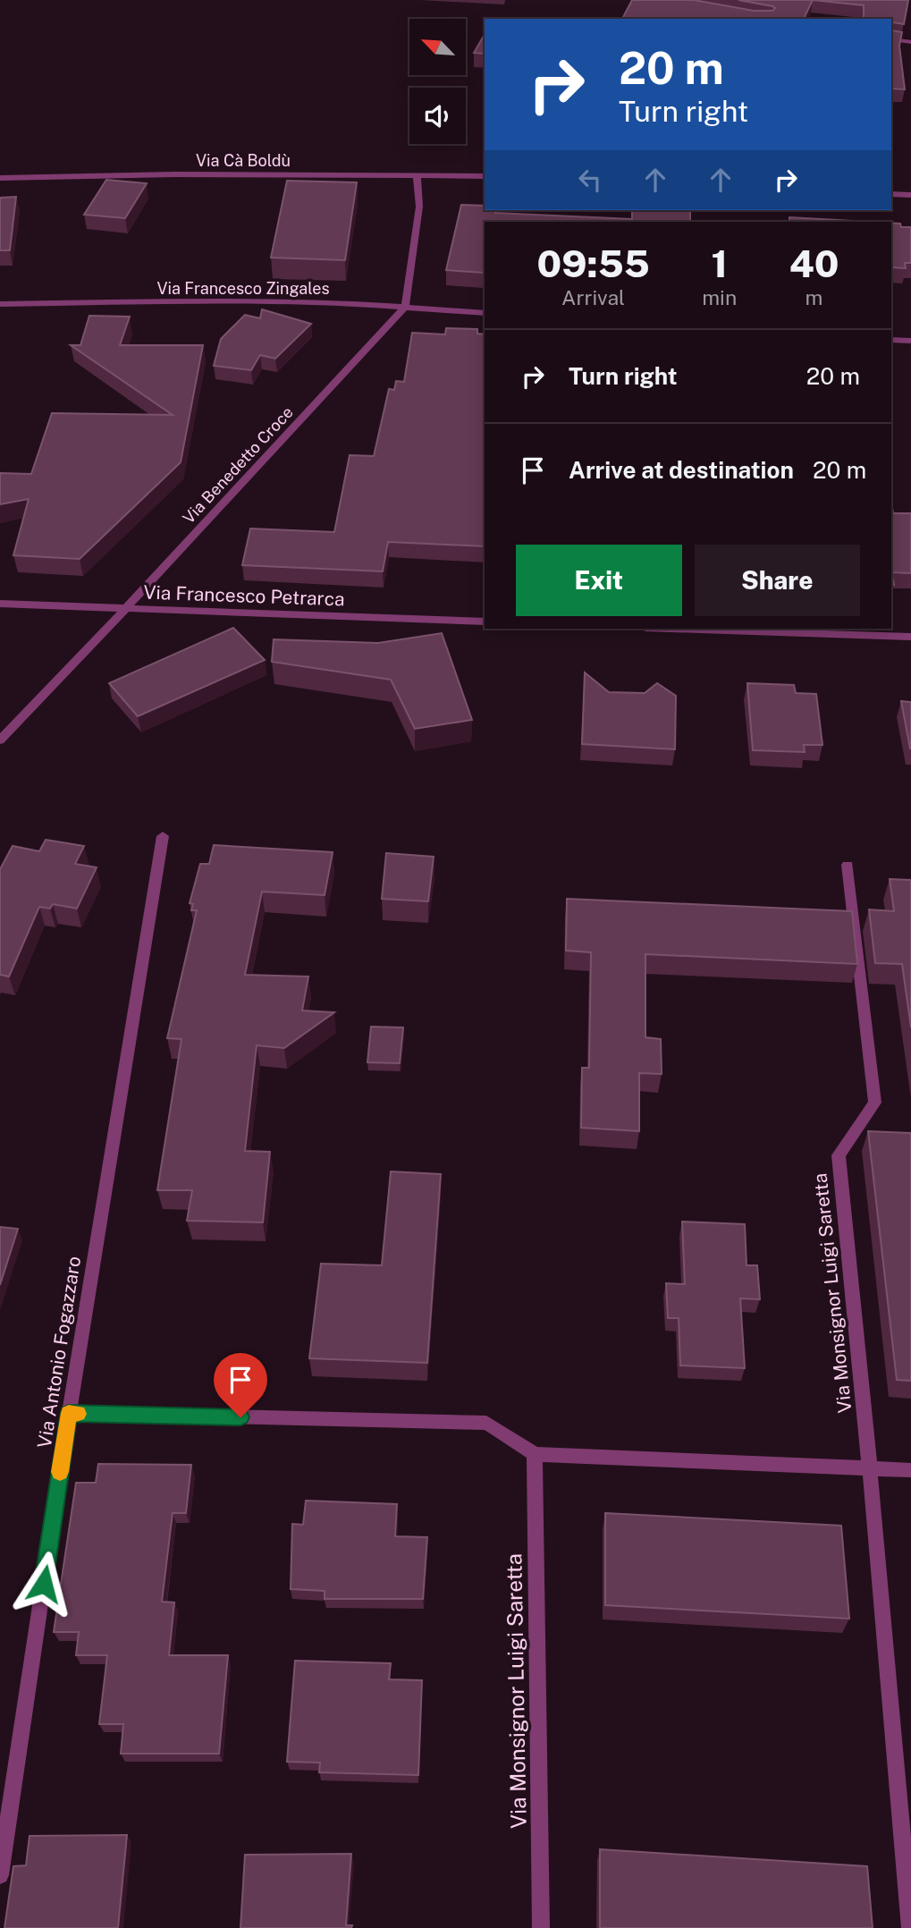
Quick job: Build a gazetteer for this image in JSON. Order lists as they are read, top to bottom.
{
  "streets": {
    "street": [
      "Via Cà Boldù",
      "Via Francesco Zingales",
      "Via Benedetto Croce",
      "Via Francesco Petrarca",
      "Via Monsignor Luigi Saretta",
      "Via Antonio Fogazzaro"
    ]
  },
  "crossings": [
    ["Via Francesco Zingales", "Via Benedetto Croce"],
    ["Via Benedetto Croce", "Via Francesco Petrarca"]
  ],
  "north": "top left",
  "page": {
    "turn": ["20 m", "Turn right"],
    "eta": [
      "09:55",
      "Arrival",
      "1",
      "min",
      "40",
      "m"
    ],
    "list": [
      {
        "name": "Turn right",
        "value": "20 m"
      },
      {
        "name": "Arrive at destination",
        "value": "20 m"
      }
    ],
    "buttons": ["Exit", "Share"]
  }
}
